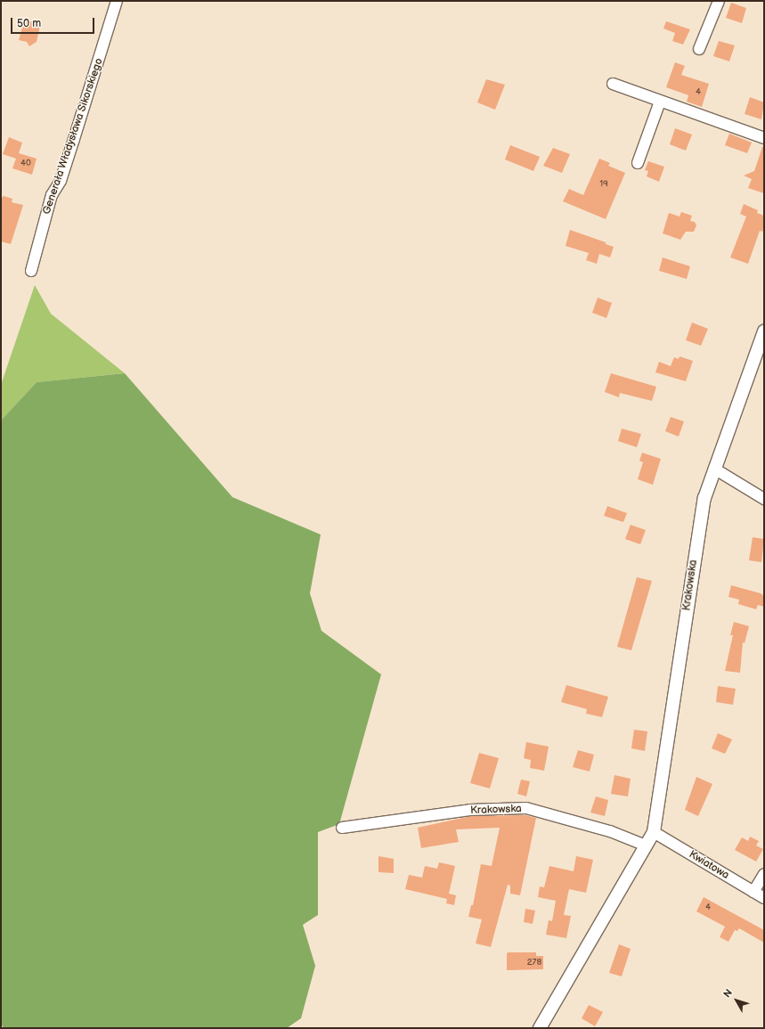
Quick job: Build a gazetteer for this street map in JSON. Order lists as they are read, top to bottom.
{
  "streets": {
    "street": ["Generała Władysława Sikorskiego", "Krakowska", "Kwiatowa"]
  },
  "crossings": [
    ["Krakowska", "Kwiatowa"]
  ],
  "house_numbers": [
    "4",
    "40",
    "19",
    "4",
    "278"
  ],
  "scale_bar": "50 m",
  "north": "top left"
}
